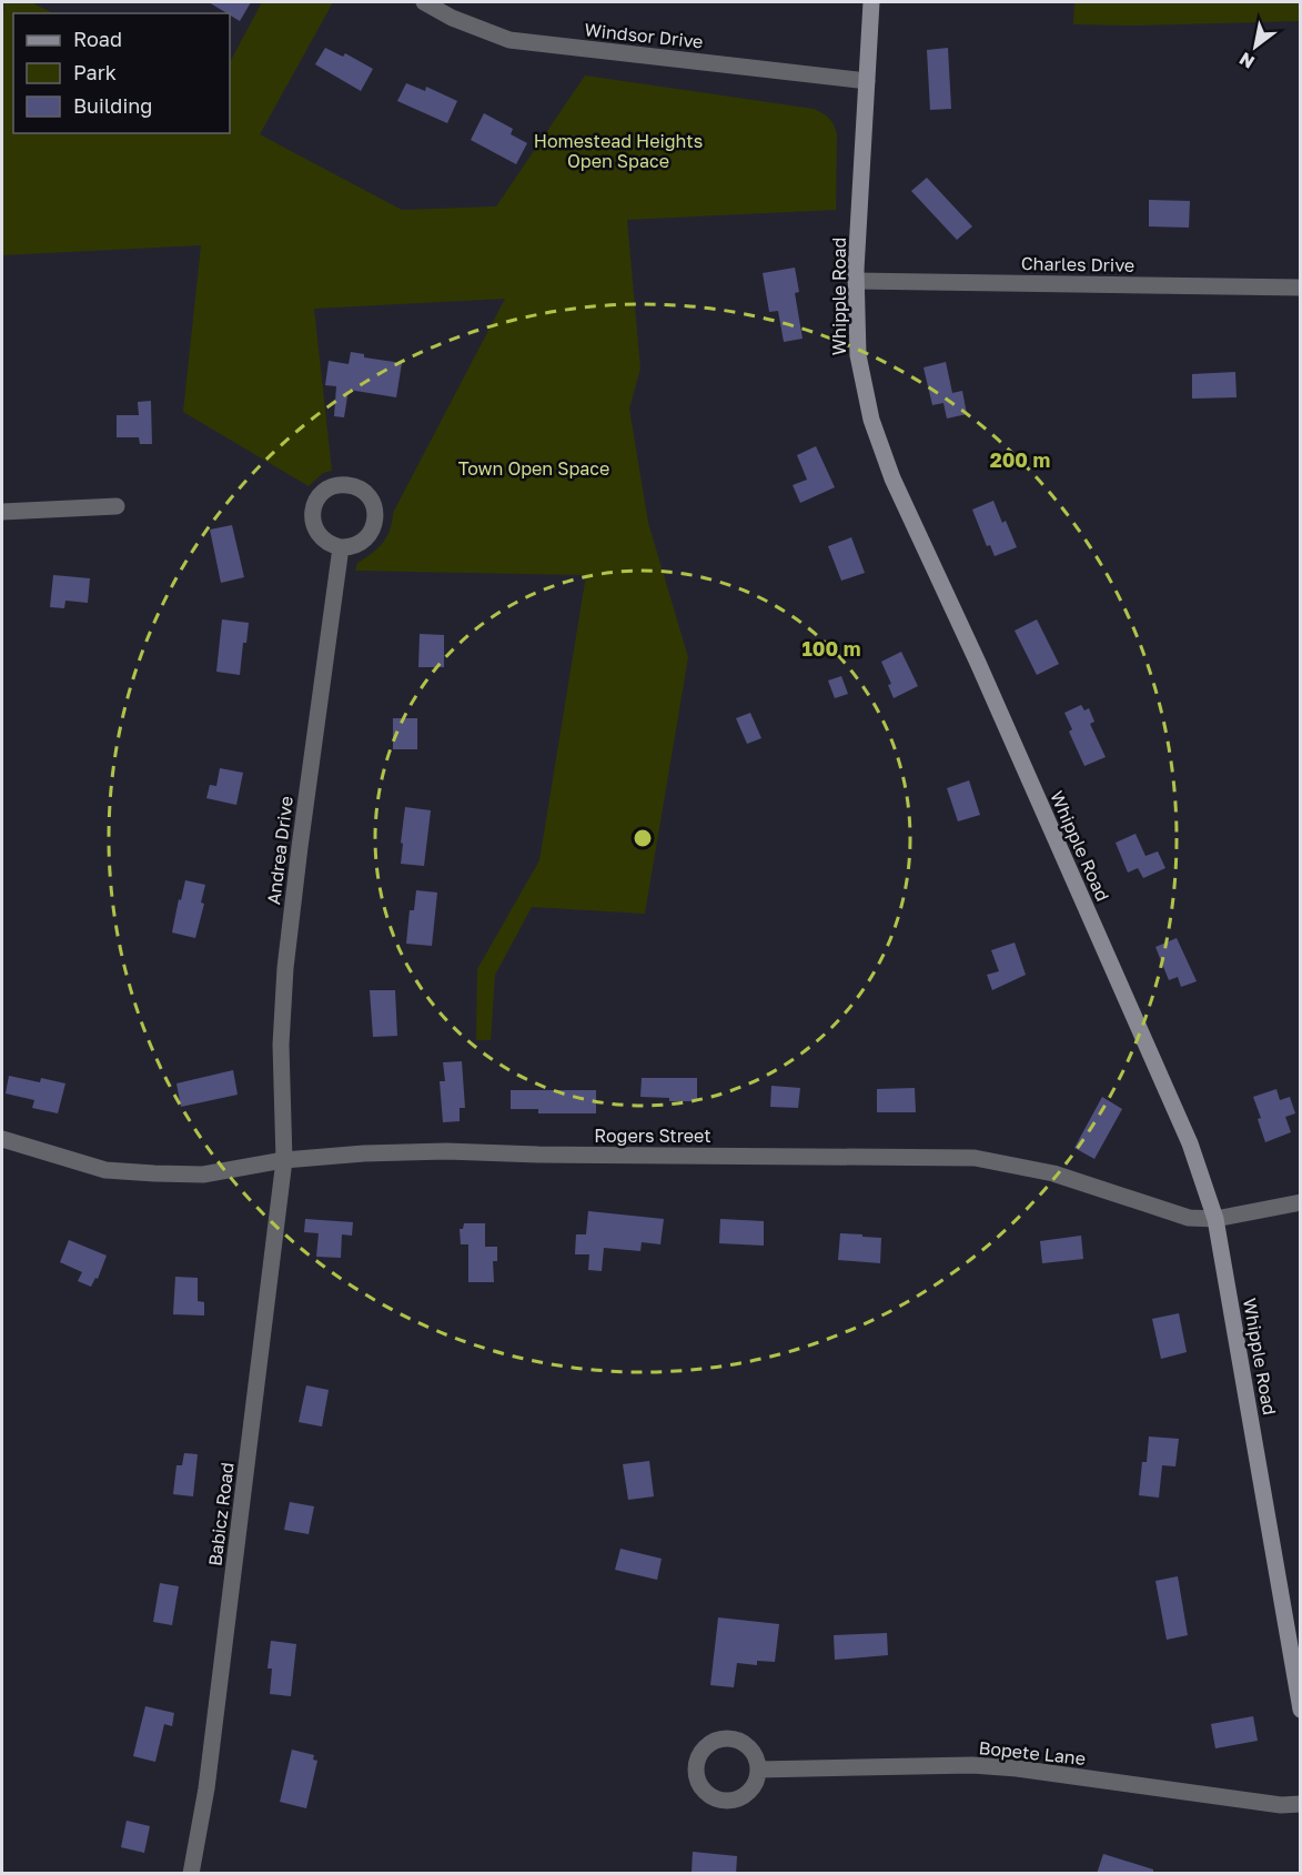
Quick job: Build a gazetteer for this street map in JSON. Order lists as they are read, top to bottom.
{
  "streets": {
    "main road": ["Whipple Road"],
    "street": [
      "Windsor Drive",
      "Charles Drive",
      "Andrea Drive",
      "Rogers Street",
      "Babicz Road",
      "Bopete Lane"
    ]
  },
  "crossings": [
    ["Windsor Drive", "Whipple Road"],
    ["Charles Drive", "Whipple Road"],
    ["Whipple Road", "Rogers Street"],
    ["Andrea Drive", "Rogers Street"],
    ["Andrea Drive", "Babicz Road"],
    ["Rogers Street", "Babicz Road"]
  ],
  "parks": ["Homestead Heights Open Space", "Town Open Space"],
  "legend": ["Road", "Park", "Building"],
  "north": "bottom left",
  "rings": ["200 m", "100 m"]
}
